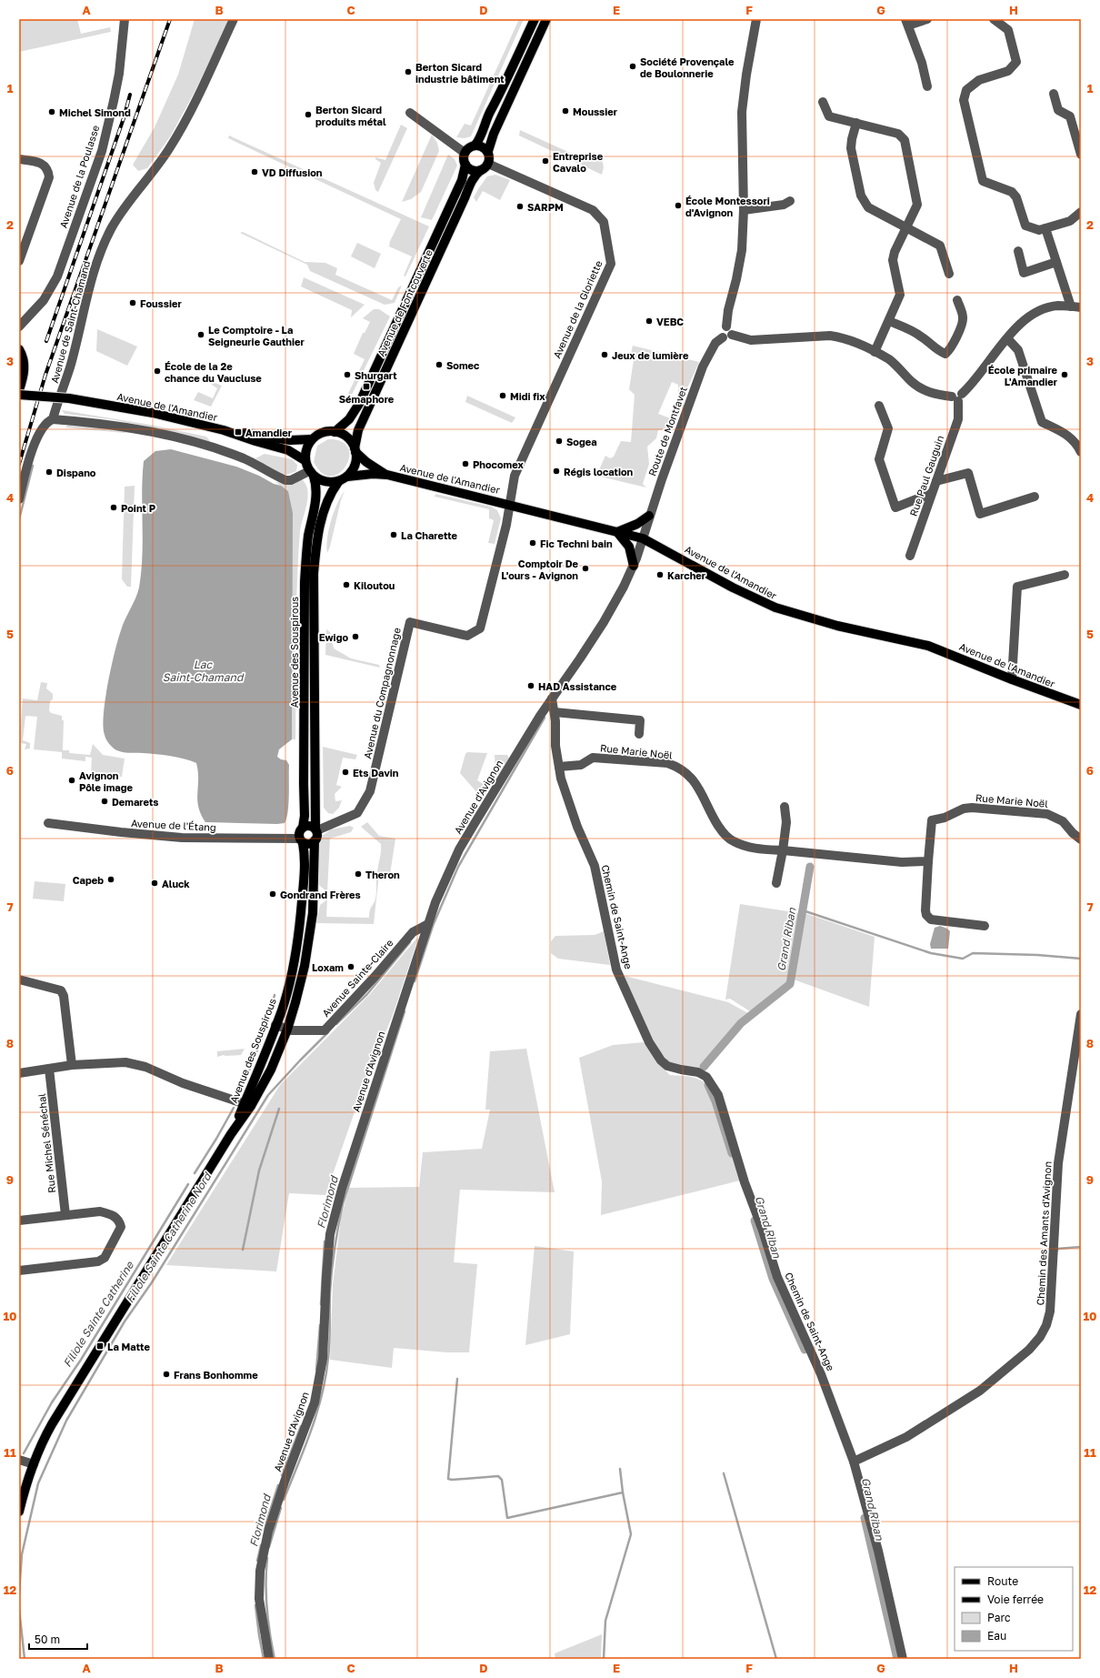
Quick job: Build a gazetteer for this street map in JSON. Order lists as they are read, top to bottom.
{
  "streets": {
    "main road": ["Avenue de Fontcouverte", "Avenue de l'Amandier", "Avenue des Souspirous"],
    "street": [
      "Avenue de la Poulasse",
      "Avenue de la Gloriette",
      "Avenue de Saint-Chamand",
      "Route de Montfavet",
      "Rue Paul Gauguin",
      "Avenue du Compagnonnage",
      "Rue Marie Noël",
      "Avenue d'Avignon",
      "Avenue de l'Étang",
      "Chemin de Saint-Ange",
      "Avenue Sainte-Claire",
      "Rue Michel Sénéchal",
      "Chemin des Amants d'Avignon"
    ]
  },
  "crossings": [
    ["Avenue de Fontcouverte", "Avenue de la Gloriette"],
    ["Avenue de Fontcouverte", "Avenue de l'Amandier"],
    ["Avenue de Fontcouverte", "Avenue des Souspirous"],
    ["Avenue de la Gloriette", "Avenue de l'Amandier"],
    ["Avenue de la Gloriette", "Avenue du Compagnonnage"],
    ["Avenue de l'Amandier", "Route de Montfavet"],
    ["Avenue de l'Amandier", "Avenue des Souspirous"],
    ["Avenue de l'Amandier", "Avenue du Compagnonnage"],
    ["Avenue de l'Amandier", "Avenue d'Avignon"],
    ["Route de Montfavet", "Avenue d'Avignon"],
    ["Avenue des Souspirous", "Avenue du Compagnonnage"],
    ["Avenue des Souspirous", "Avenue de l'Étang"],
    ["Avenue des Souspirous", "Avenue Sainte-Claire"],
    ["Avenue du Compagnonnage", "Avenue de l'Étang"],
    ["Rue Marie Noël", "Chemin de Saint-Ange"],
    ["Avenue d'Avignon", "Chemin de Saint-Ange"],
    ["Avenue d'Avignon", "Avenue Sainte-Claire"],
    ["Chemin de Saint-Ange", "Chemin des Amants d'Avignon"]
  ],
  "water": [
    "Lac Saint-Chamand",
    "Grand Riban",
    "Florimond",
    "Filiole Sainte Catherine Nord",
    "Filiole Sainte Catherine"
  ],
  "places": {
    "other": [
      "Société Provençale de Boulonnerie",
      "Berton Sicard industrie bâtiment",
      "Moussier",
      "Michel Simond",
      "Berton Sicard produits métal",
      "Entreprise Cavalo",
      "VD Diffusion",
      "École Montessori d'Avignon",
      "SARPM",
      "Foussier",
      "VEBC",
      "Le Comptoire - La Seigneurie Gauthier",
      "Jeux de lumière",
      "Somec",
      "École de la 2e chance du Vaucluse",
      "Shurgart",
      "École primaire L'Amandier",
      "Midi fix",
      "Sogea",
      "Phocomex",
      "Régis location",
      "Dispano",
      "Point P",
      "La Charette",
      "Fic Techni bain",
      "Comptoir De L'ours - Avignon",
      "Karcher",
      "Kiloutou",
      "Ewigo",
      "HAD Assistance",
      "Ets Davin",
      "Avignon Pôle image",
      "Demarets",
      "Theron",
      "Capeb",
      "Aluck",
      "Gondrand Frères",
      "Loxam",
      "Frans Bonhomme"
    ],
    "transit": ["Sémaphore", "Amandier", "La Matte"]
  },
  "legend": [
    "Route",
    "Voie ferrée",
    "Parc",
    "Eau"
  ],
  "scale_bar": "50 m",
  "grid": {
    "columns": [
      "A",
      "B",
      "C",
      "D",
      "E",
      "F",
      "G",
      "H"
    ],
    "rows": [
      "1",
      "2",
      "3",
      "4",
      "5",
      "6",
      "7",
      "8",
      "9",
      "10",
      "11",
      "12"
    ]
  }
}
